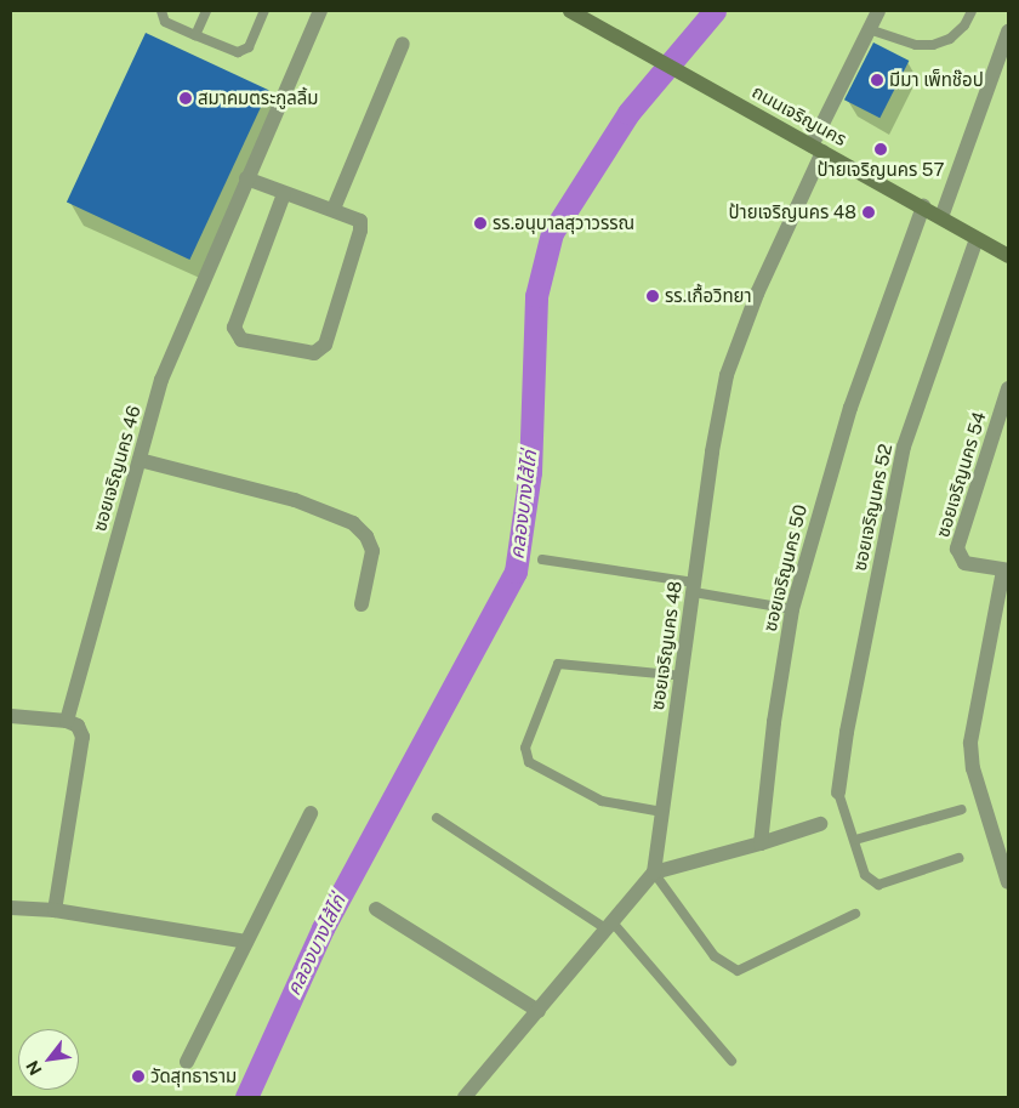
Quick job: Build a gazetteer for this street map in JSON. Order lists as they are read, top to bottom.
{
  "streets": {
    "main road": ["ถนนเจริญนคร"],
    "street": [
      "ซอยเจริญนคร 46",
      "ซอยเจริญนคร 54",
      "ซอยเจริญนคร 52",
      "ซอยเจริญนคร 50",
      "ซอยเจริญนคร 48"
    ]
  },
  "crossings": [
    ["ถนนเจริญนคร", "ซอยเจริญนคร 52"],
    ["ถนนเจริญนคร", "ซอยเจริญนคร 50"],
    ["ถนนเจริญนคร", "ซอยเจริญนคร 48"]
  ],
  "water": ["คลองบางไส้ไก่"],
  "places": [
    "มีมา เพ็ทช๊อป",
    "สมาคมตระกูลลิ้ม",
    "ป้ายเจริญนคร 57",
    "ป้ายเจริญนคร 48",
    "รร.อนุบาลสุวาวรรณ",
    "รร.เกื้อวิทยา",
    "วัดสุทธาราม"
  ],
  "north": "bottom left"
}
